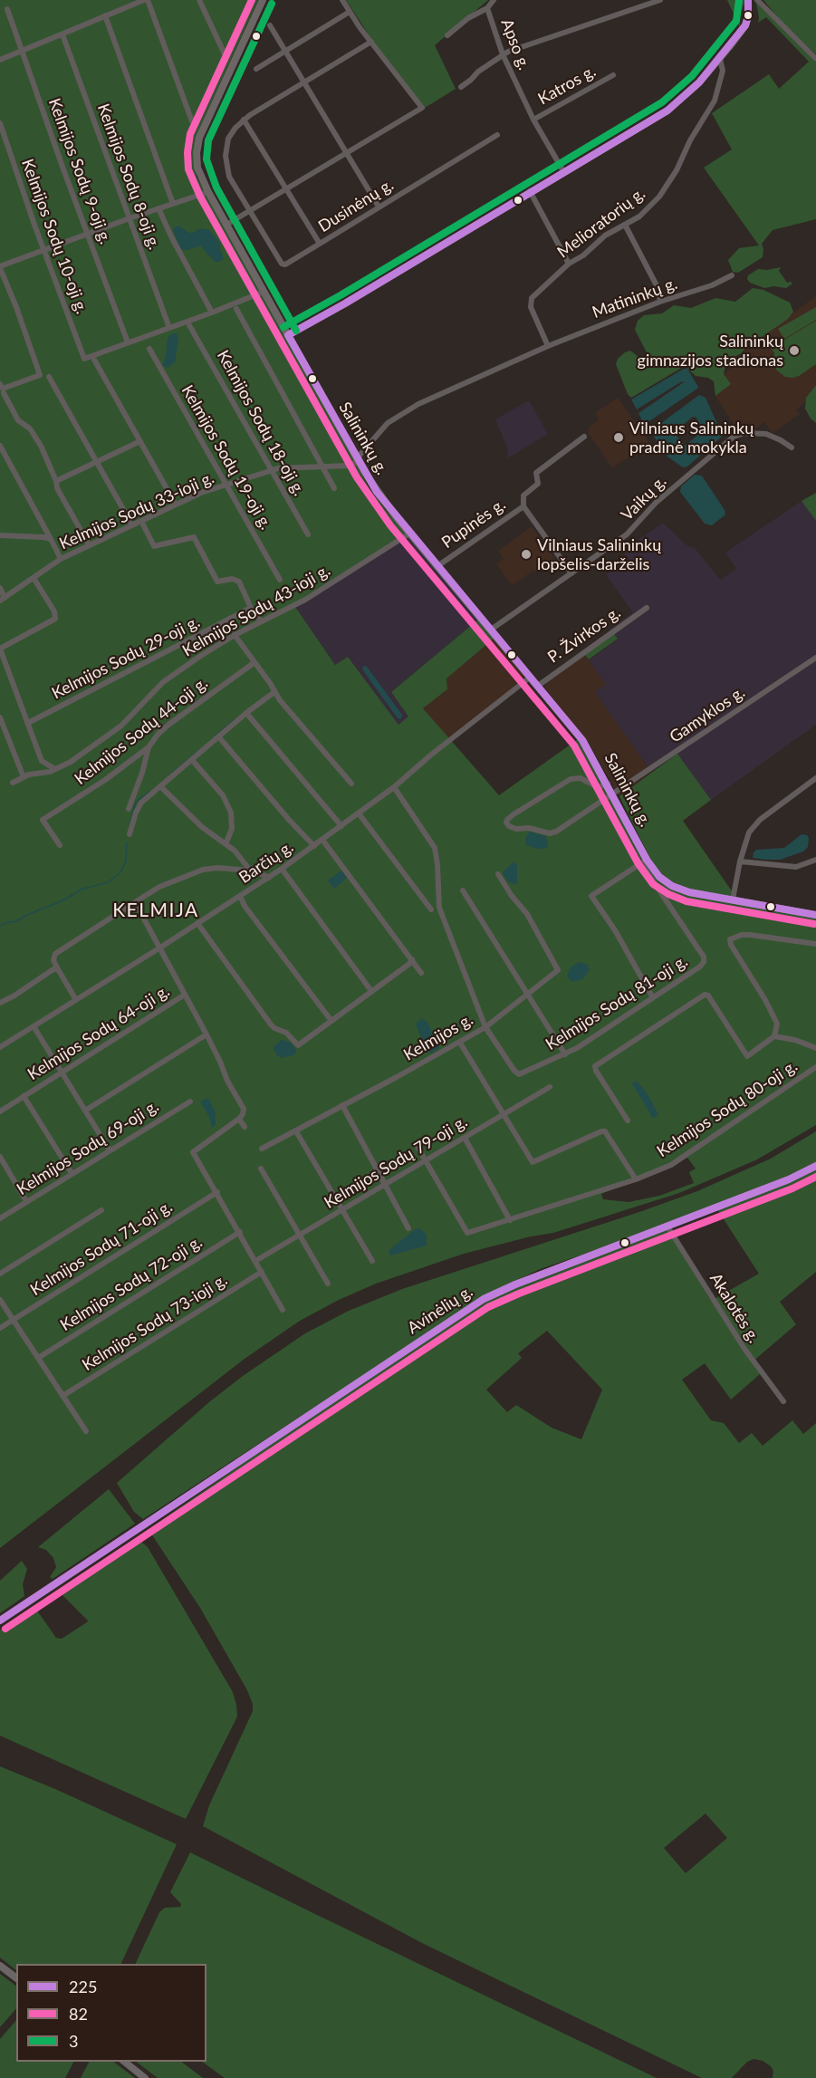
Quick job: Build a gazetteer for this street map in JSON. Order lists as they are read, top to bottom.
{
  "streets": {
    "main road": ["Salininkų g.", "Avinėlių g."],
    "street": [
      "Apso g.",
      "Katros g.",
      "Kelmijos Sodų 9-oji g.",
      "Kelmijos Sodų 8-oji g.",
      "Dusinėnų g.",
      "Melioratorių g.",
      "Kelmijos Sodų 10-oji g.",
      "Matininkų g.",
      "Kelmijos Sodų 18-oji g.",
      "Kelmijos Sodų 19-oji g.",
      "Vaikų g.",
      "Kelmijos Sodų 33-ioji g.",
      "Pupinės g.",
      "Kelmijos Sodų 43-ioji g.",
      "P. Žvirkos g.",
      "Kelmijos Sodų 29-oji g.",
      "Gamyklos g.",
      "Kelmijos Sodų 44-oji g.",
      "Barčių g.",
      "Kelmijos Sodų 81-oji g.",
      "Kelmijos Sodų 64-oji g.",
      "Kelmijos g.",
      "Kelmijos Sodų 80-oji g.",
      "Kelmijos Sodų 69-oji g.",
      "Kelmijos Sodų 79-oji g.",
      "Kelmijos Sodų 71-oji g.",
      "Kelmijos Sodų 72-oji g.",
      "Akalotės g.",
      "Kelmijos Sodų 73-ioji g."
    ]
  },
  "crossings": [
    ["Apso g.", "Katros g."],
    ["Kelmijos Sodų 9-oji g.", "Kelmijos Sodų 10-oji g."],
    ["Melioratorių g.", "Matininkų g."],
    ["Kelmijos Sodų 18-oji g.", "Kelmijos Sodų 33-ioji g."],
    ["Salininkų g.", "Vaikų g."],
    ["Salininkų g.", "Kelmijos Sodų 33-ioji g."],
    ["Salininkų g.", "Pupinės g."],
    ["Salininkų g.", "Kelmijos Sodų 43-ioji g."],
    ["Salininkų g.", "P. Žvirkos g."],
    ["Salininkų g.", "Gamyklos g."],
    ["Salininkų g.", "Barčių g."],
    ["Salininkų g.", "Kelmijos Sodų 81-oji g."],
    ["Kelmijos Sodų 19-oji g.", "Kelmijos Sodų 33-ioji g."],
    ["Barčių g.", "Kelmijos g."],
    ["Kelmijos Sodų 81-oji g.", "Kelmijos g."],
    ["Kelmijos Sodų 80-oji g.", "Kelmijos Sodų 79-oji g."],
    ["Akalotės g.", "Avinėlių g."]
  ],
  "districts": ["KELMIJA"],
  "places": ["Salininkų gimnazijos stadionas", "Vilniaus Salininkų pradinė mokykla", "Vilniaus Salininkų lopšelis-darželis"],
  "lines": ["transit line 225", "transit line 82", "transit line 3"],
  "legend": ["225", "82", "3"]
}
